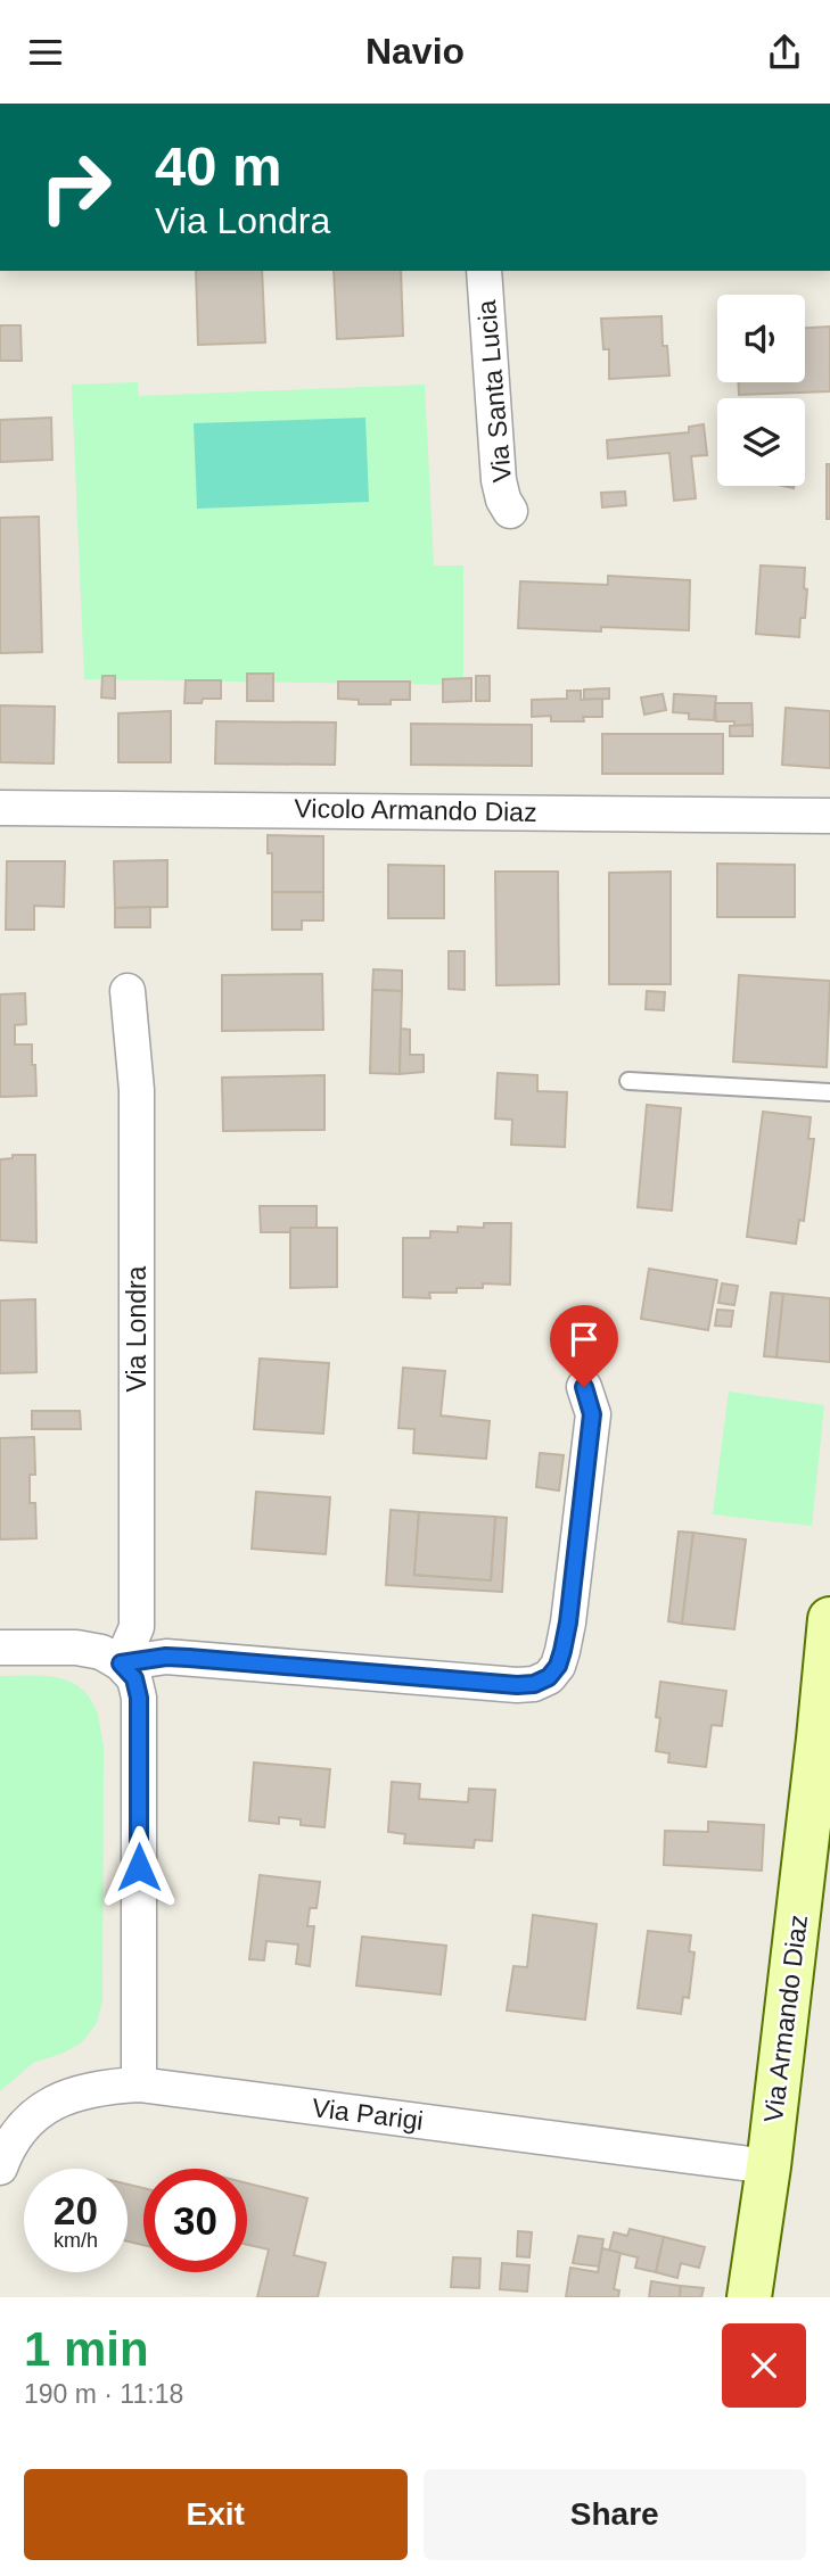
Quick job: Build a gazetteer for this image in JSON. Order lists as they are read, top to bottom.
{
  "streets": {
    "street": [
      "Via Santa Lucia",
      "Vicolo Armando Diaz",
      "Via Londra",
      "Via Armando Diaz",
      "Via Parigi"
    ]
  },
  "crossings": [
    ["Via Armando Diaz", "Via Parigi"]
  ],
  "page": {
    "header": "Navio",
    "turn": ["40 m", "Via Londra"],
    "speed": "20 km/h",
    "limit": "30",
    "heading": ["1 min", "190 m · 11:18"],
    "buttons": ["Exit", "Share"]
  }
}
